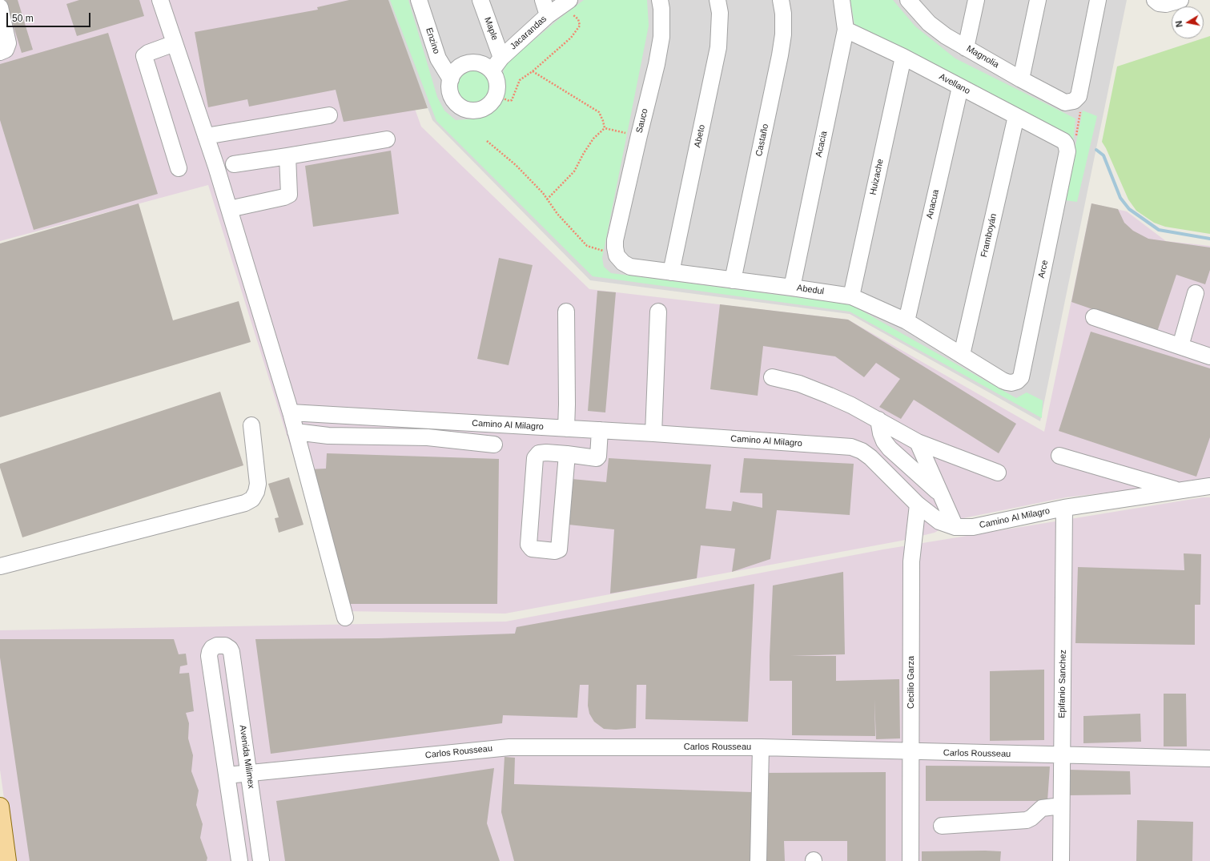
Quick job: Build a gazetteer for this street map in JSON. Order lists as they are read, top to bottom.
{
  "streets": {
    "street": [
      "Maple",
      "Jacarandas",
      "Enzino",
      "Magnolia",
      "Avellano",
      "Sauco",
      "Abeto",
      "Castaño",
      "Acacia",
      "Huizache",
      "Anacua",
      "Framboyán",
      "Arce",
      "Abedul",
      "Camino Al Milagro",
      "Cecilio Garza",
      "Epifanio Sanchez",
      "Carlos Rousseau",
      "Avenida Milimex"
    ]
  },
  "crossings": [
    ["Maple", "Jacarandas"],
    ["Jacarandas", "Enzino"],
    ["Avellano", "Acacia"],
    ["Avellano", "Huizache"],
    ["Avellano", "Anacua"],
    ["Avellano", "Framboyán"],
    ["Avellano", "Arce"],
    ["Sauco", "Abedul"],
    ["Abeto", "Abedul"],
    ["Castaño", "Abedul"],
    ["Acacia", "Abedul"],
    ["Huizache", "Abedul"],
    ["Anacua", "Abedul"],
    ["Framboyán", "Abedul"],
    ["Arce", "Abedul"],
    ["Camino Al Milagro", "Cecilio Garza"],
    ["Camino Al Milagro", "Epifanio Sanchez"],
    ["Cecilio Garza", "Carlos Rousseau"],
    ["Epifanio Sanchez", "Carlos Rousseau"],
    ["Carlos Rousseau", "Avenida Milimex"]
  ],
  "scale_bar": "50 m",
  "north": "left"
}
